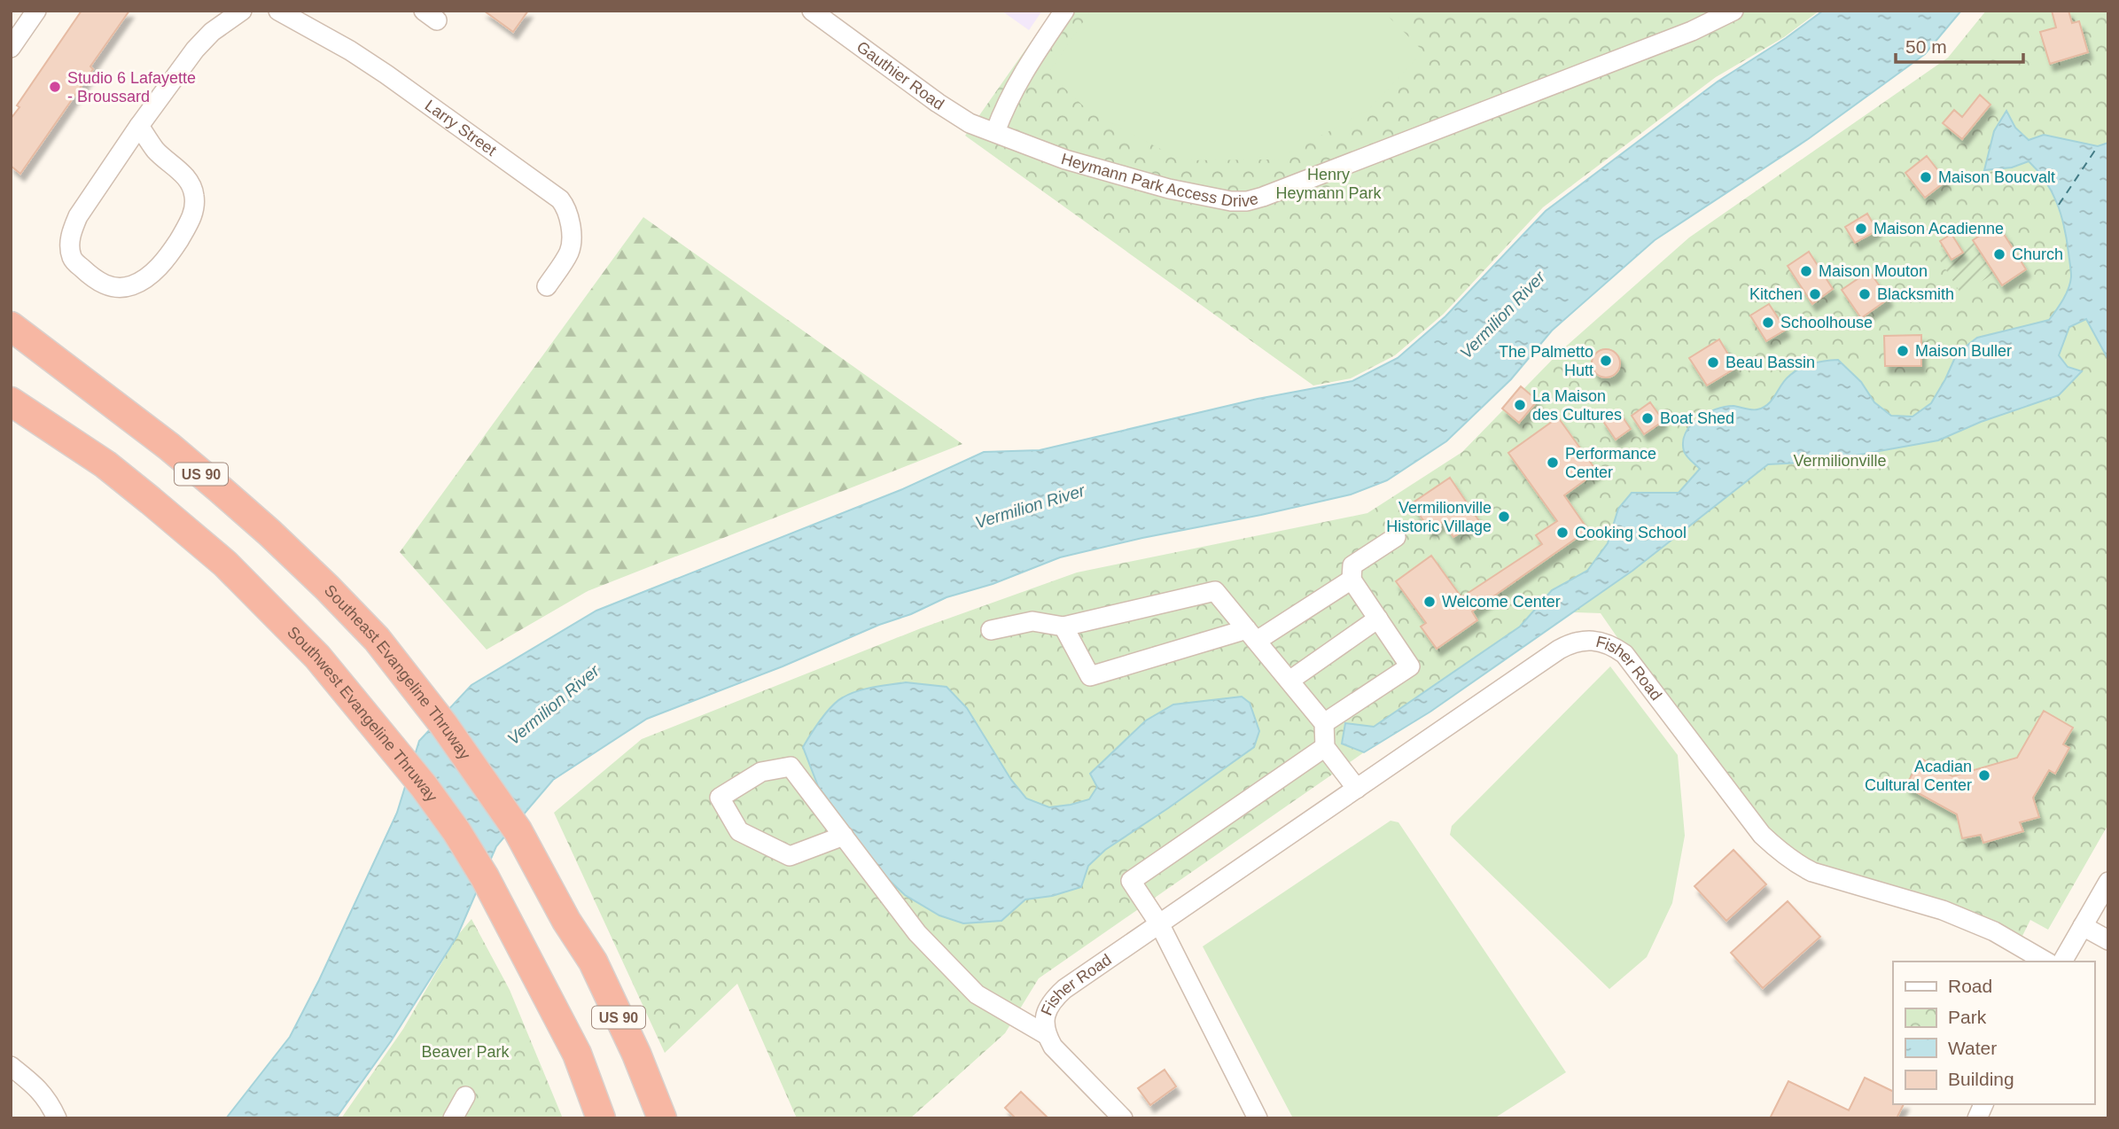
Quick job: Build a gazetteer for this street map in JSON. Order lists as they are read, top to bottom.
{
  "streets": {
    "highway": ["US 90", "Southeast Evangeline Thruway", "Southwest Evangeline Thruway"],
    "street": [
      "Gauthier Road",
      "Larry Street",
      "Heymann Park Access Drive",
      "Fisher Road"
    ]
  },
  "crossings": [
    ["Gauthier Road", "Heymann Park Access Drive"]
  ],
  "water": ["Vermilion River"],
  "parks": ["Henry Heymann Park", "Vermilionville", "Beaver Park"],
  "places": [
    "Studio 6 Lafayette - Broussard",
    "Maison Boucvalt",
    "Maison Acadienne",
    "Church",
    "Maison Mouton",
    "Kitchen",
    "Blacksmith",
    "Schoolhouse",
    "Maison Buller",
    "The Palmetto Hutt",
    "Beau Bassin",
    "La Maison des Cultures",
    "Boat Shed",
    "Performance Center",
    "Vermilionville Historic Village",
    "Cooking School",
    "Welcome Center",
    "Acadian Cultural Center"
  ],
  "legend": [
    "Road",
    "Park",
    "Water",
    "Building"
  ],
  "scale_bar": "50 m"
}
